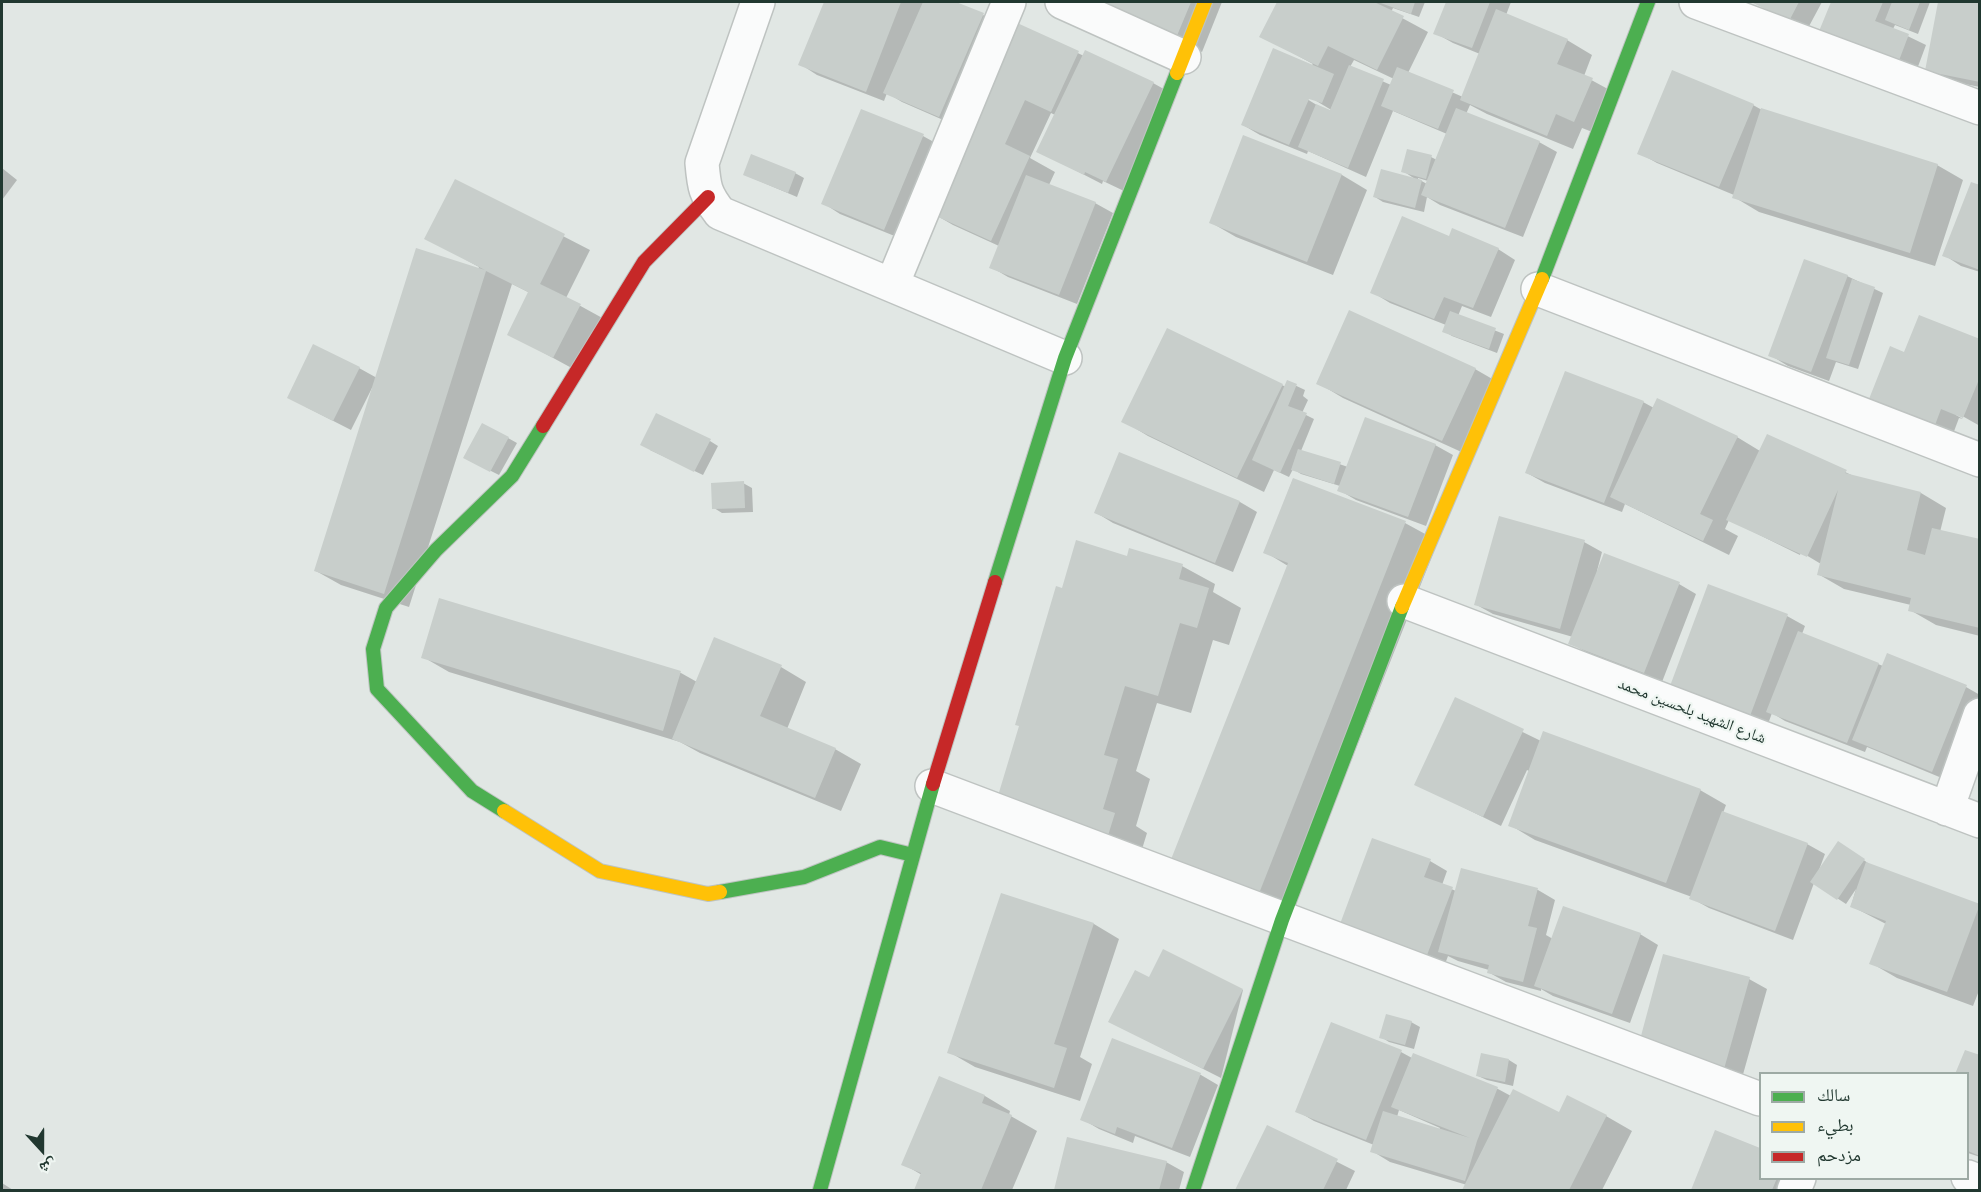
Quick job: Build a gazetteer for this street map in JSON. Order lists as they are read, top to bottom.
{
  "streets": {
    "street": ["شارع الشهيد بلحسين محمد"]
  },
  "legend": ["سالك", "بطيء", "مزدحم"],
  "north": "bottom"
}
